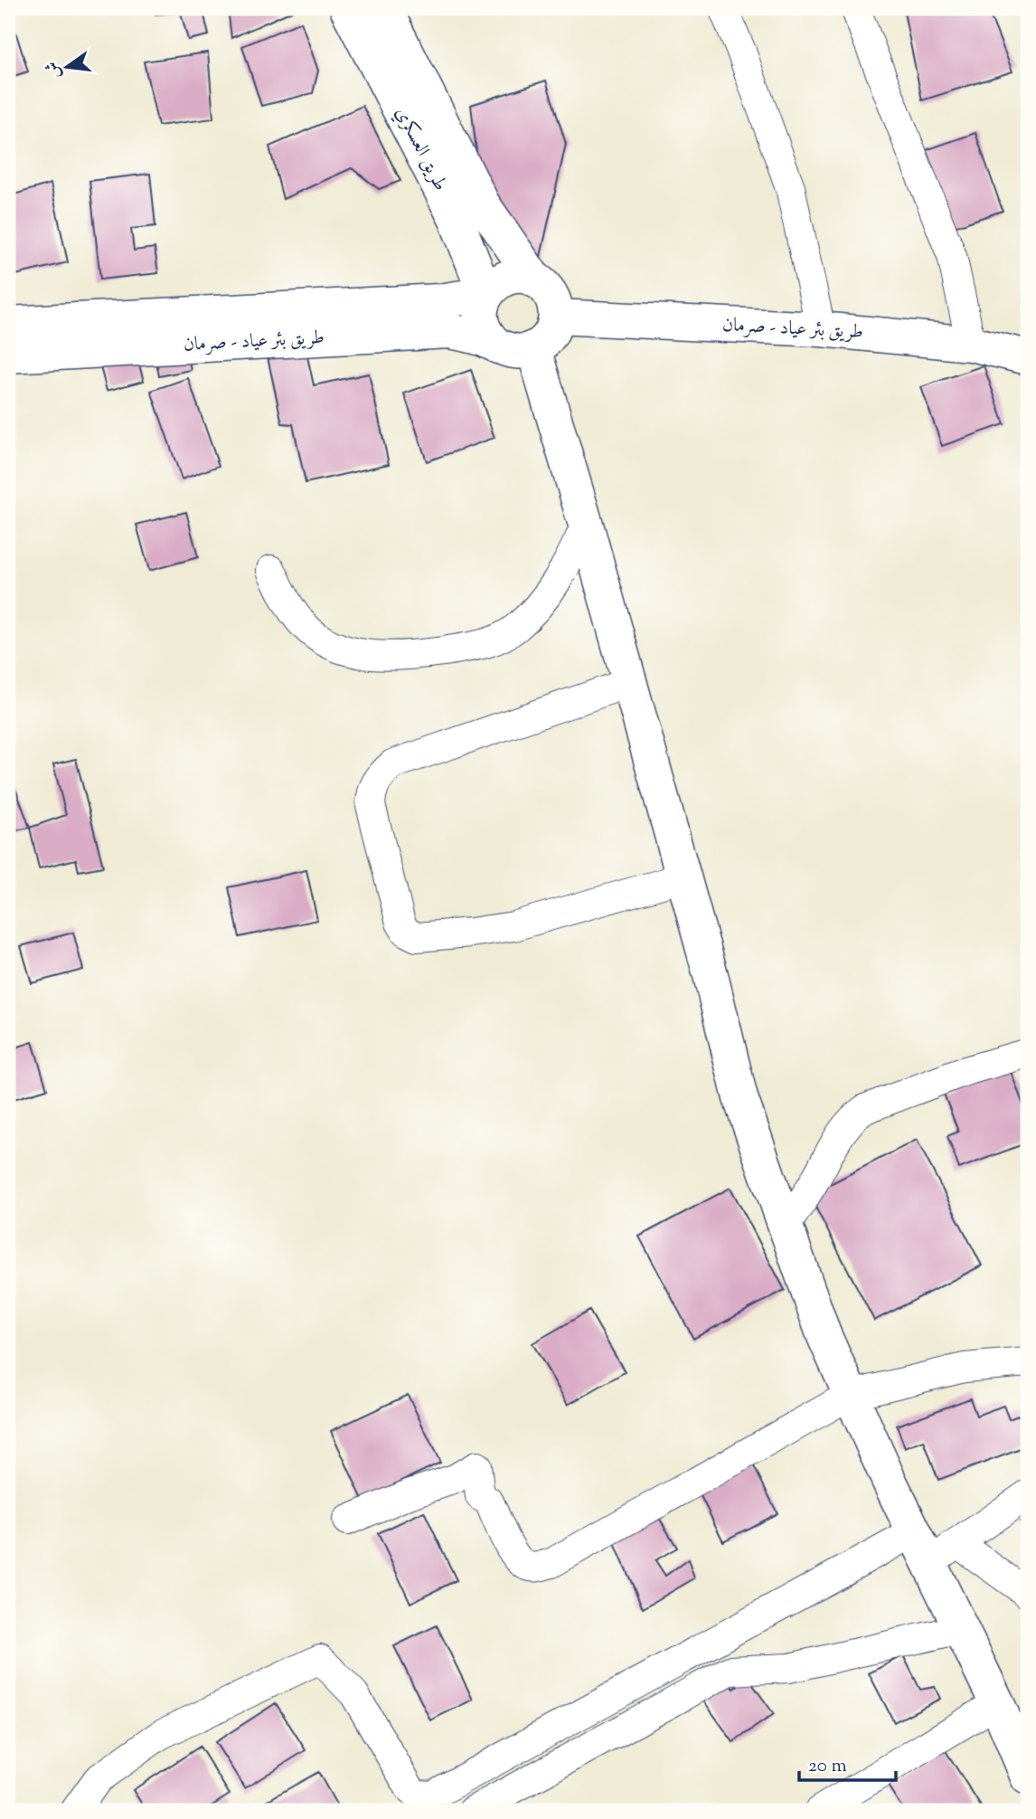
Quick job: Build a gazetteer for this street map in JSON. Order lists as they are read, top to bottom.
{
  "streets": {
    "main road": ["طريق العسكري", "طريق بئر عياد - صرمان"]
  },
  "crossings": [
    ["طريق العسكري", "طريق بئر عياد - صرمان"]
  ],
  "scale_bar": "20 m",
  "north": "left"
}
